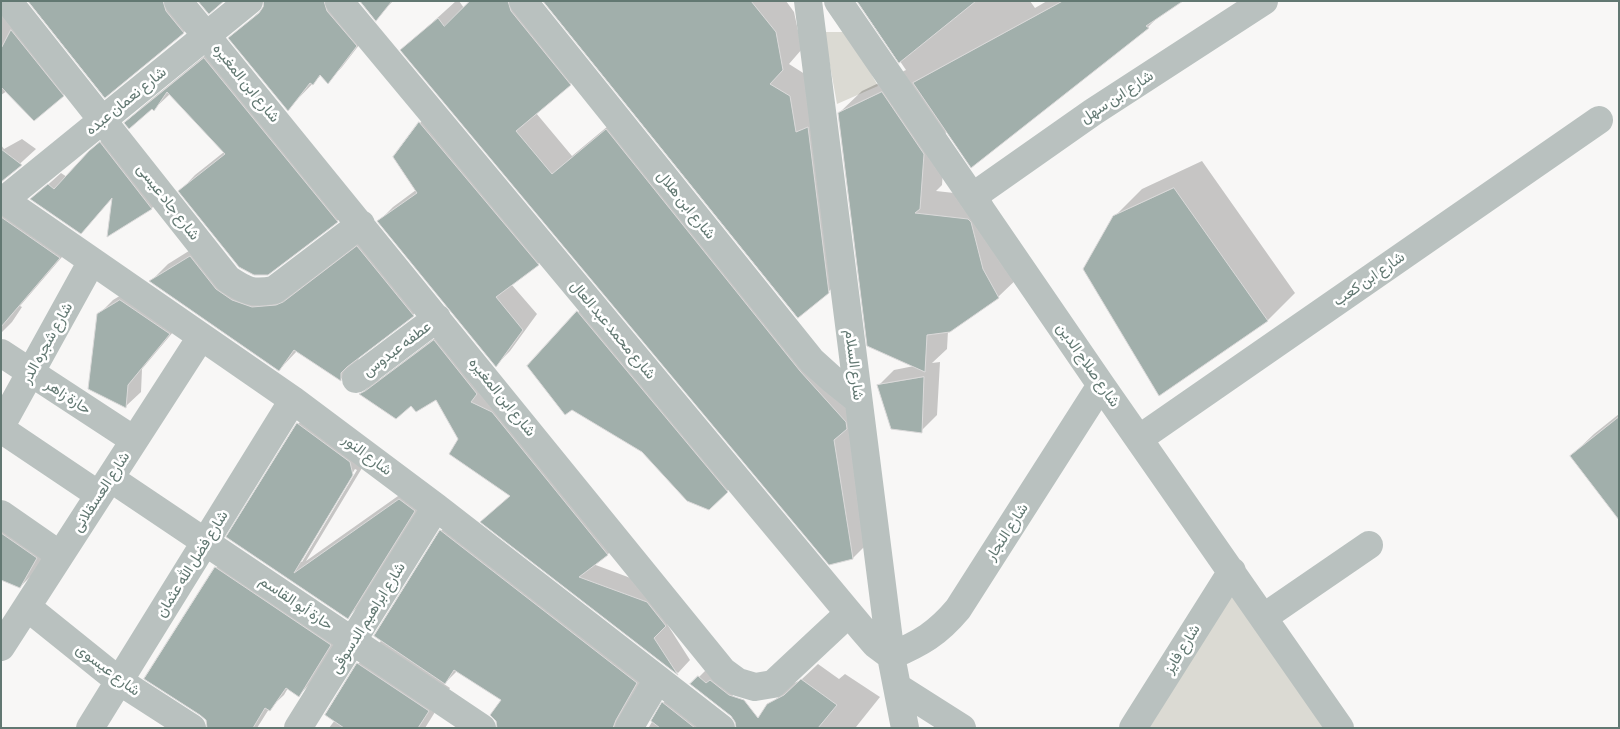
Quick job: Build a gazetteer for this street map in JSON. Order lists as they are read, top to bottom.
{
  "streets": {
    "street": [
      "شارع ابن المغيره",
      "شارع ابن سهل",
      "شارع نعمان عبده",
      "شارع جاد عيسى",
      "شارع ابن هلال",
      "شارع ابن كعب",
      "شارع محمد عبد العال",
      "شارع شجره الدر",
      "عطفه عبدوس",
      "شارع السلام",
      "شارع صلاح الدين",
      "حارة زاهر",
      "شارع النور",
      "شارع العسقلانى",
      "شارع النجار",
      "شارع فضل الله عثمان",
      "حارة أبو القاسم",
      "شارع ابراهيم الدسوقى",
      "شارع فايز",
      "شارع عيسوى"
    ]
  },
  "crossings": [
    ["شارع ابن المغيره", "شارع نعمان عبده"],
    ["شارع ابن المغيره", "شارع جاد عيسى"],
    ["شارع ابن المغيره", "شارع محمد عبد العال"],
    ["شارع ابن المغيره", "عطفه عبدوس"],
    ["شارع ابن سهل", "شارع صلاح الدين"],
    ["شارع نعمان عبده", "شارع جاد عيسى"],
    ["شارع نعمان عبده", "شارع النور"],
    ["شارع ابن هلال", "شارع السلام"],
    ["شارع ابن كعب", "شارع صلاح الدين"],
    ["شارع محمد عبد العال", "شارع السلام"],
    ["شارع محمد عبد العال", "شارع النجار"],
    ["شارع شجره الدر", "حارة زاهر"],
    ["شارع شجره الدر", "شارع النور"],
    ["شارع شجره الدر", "حارة أبو القاسم"],
    ["شارع السلام", "شارع النجار"],
    ["شارع صلاح الدين", "شارع النجار"],
    ["شارع صلاح الدين", "شارع فايز"],
    ["حارة زاهر", "شارع العسقلانى"],
    ["شارع النور", "شارع العسقلانى"],
    ["شارع النور", "شارع فضل الله عثمان"],
    ["شارع النور", "شارع ابراهيم الدسوقى"],
    ["شارع العسقلانى", "حارة أبو القاسم"],
    ["شارع العسقلانى", "شارع عيسوى"],
    ["شارع فضل الله عثمان", "حارة أبو القاسم"],
    ["شارع فضل الله عثمان", "شارع عيسوى"],
    ["حارة أبو القاسم", "شارع ابراهيم الدسوقى"]
  ]
}
